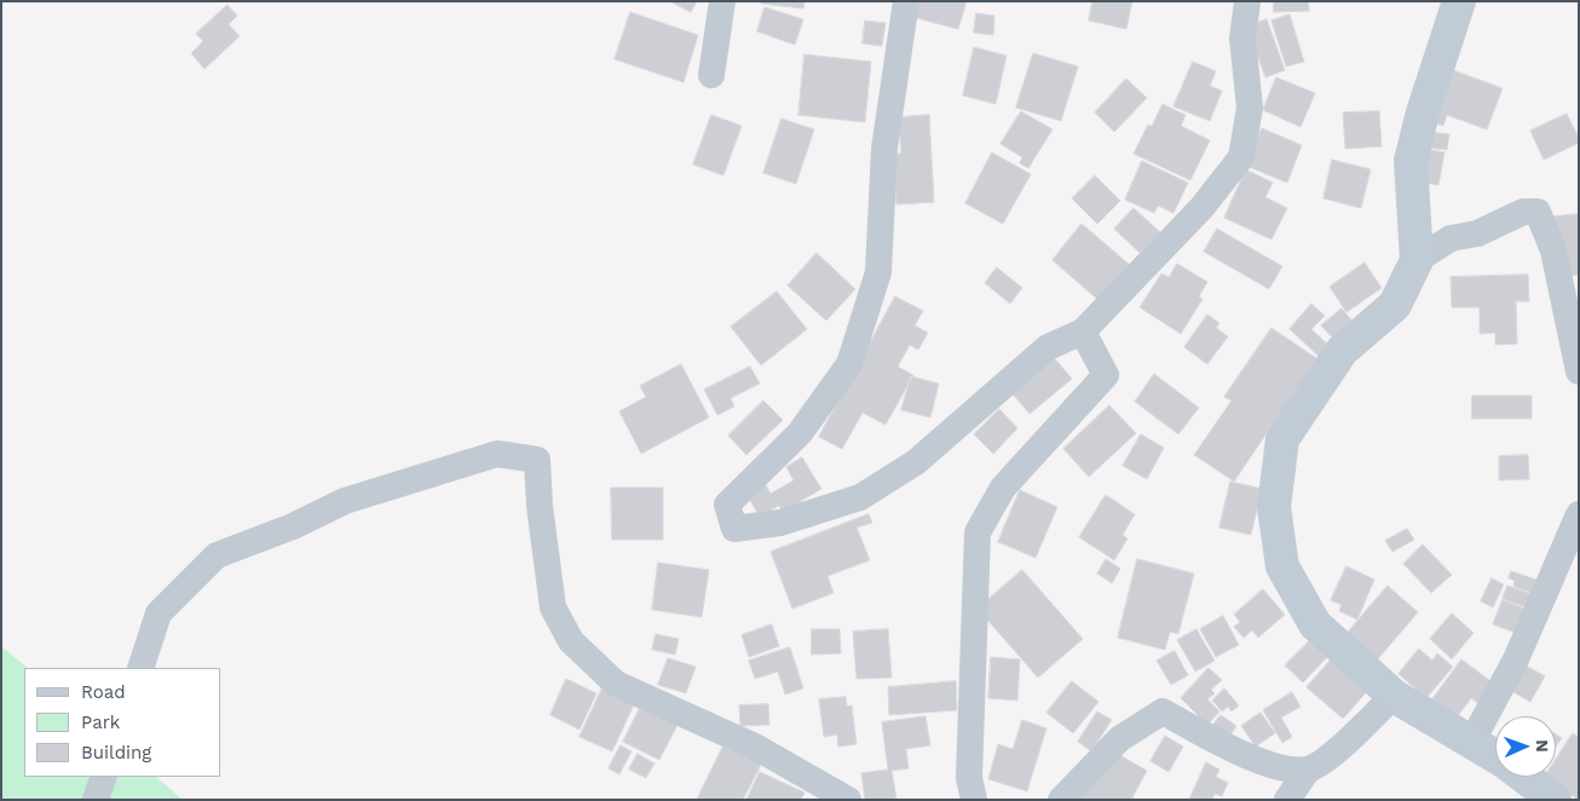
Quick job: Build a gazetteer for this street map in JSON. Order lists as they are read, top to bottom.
{
  "legend": ["Road", "Park", "Building"],
  "north": "right"
}
